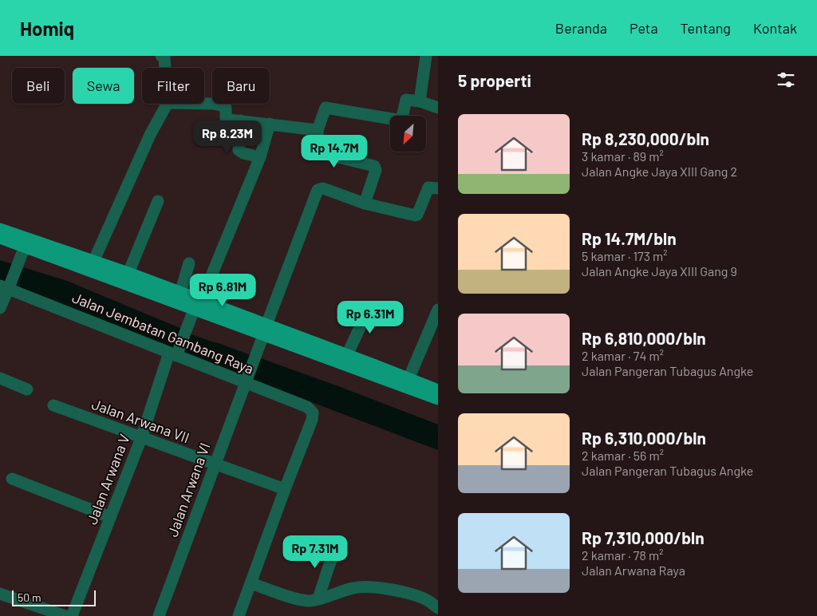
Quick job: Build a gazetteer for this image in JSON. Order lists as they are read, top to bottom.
{
  "streets": {
    "street": [
      "Jalan Jembatan Gambang Raya",
      "Jalan Arwana VII",
      "Jalan Arwana V",
      "Jalan Arwana VI"
    ]
  },
  "crossings": [
    ["Jalan Jembatan Gambang Raya", "Jalan Arwana VII"],
    ["Jalan Jembatan Gambang Raya", "Jalan Arwana V"],
    ["Jalan Jembatan Gambang Raya", "Jalan Arwana VI"],
    ["Jalan Arwana VII", "Jalan Arwana V"],
    ["Jalan Arwana VII", "Jalan Arwana VI"]
  ],
  "scale_bar": "50 m",
  "north": "bottom left",
  "page": {
    "header": "Homiq",
    "nav": [
      "Beranda",
      "Peta",
      "Tentang",
      "Kontak"
    ],
    "heading": "5 properti",
    "chip": [
      "Beli",
      "Sewa",
      "Filter",
      "Baru"
    ],
    "list": [
      {
        "name": "Rp 8,230,000/bln",
        "note": "3 kamar · 89 m² · Jalan Angke Jaya XIII Gang 2"
      },
      {
        "name": "Rp 14.7M/bln",
        "note": "5 kamar · 173 m² · Jalan Angke Jaya XIII Gang 9"
      },
      {
        "name": "Rp 6,810,000/bln",
        "note": "2 kamar · 74 m² · Jalan Pangeran Tubagus Angke"
      },
      {
        "name": "Rp 6,310,000/bln",
        "note": "2 kamar · 56 m² · Jalan Pangeran Tubagus Angke"
      },
      {
        "name": "Rp 7,310,000/bln",
        "note": "2 kamar · 78 m² · Jalan Arwana Raya"
      }
    ],
    "price": [
      "Rp 8.23M",
      "Rp 14.7M",
      "Rp 6.81M",
      "Rp 6.31M",
      "Rp 7.31M"
    ],
    "scale": "50 m"
  }
}
